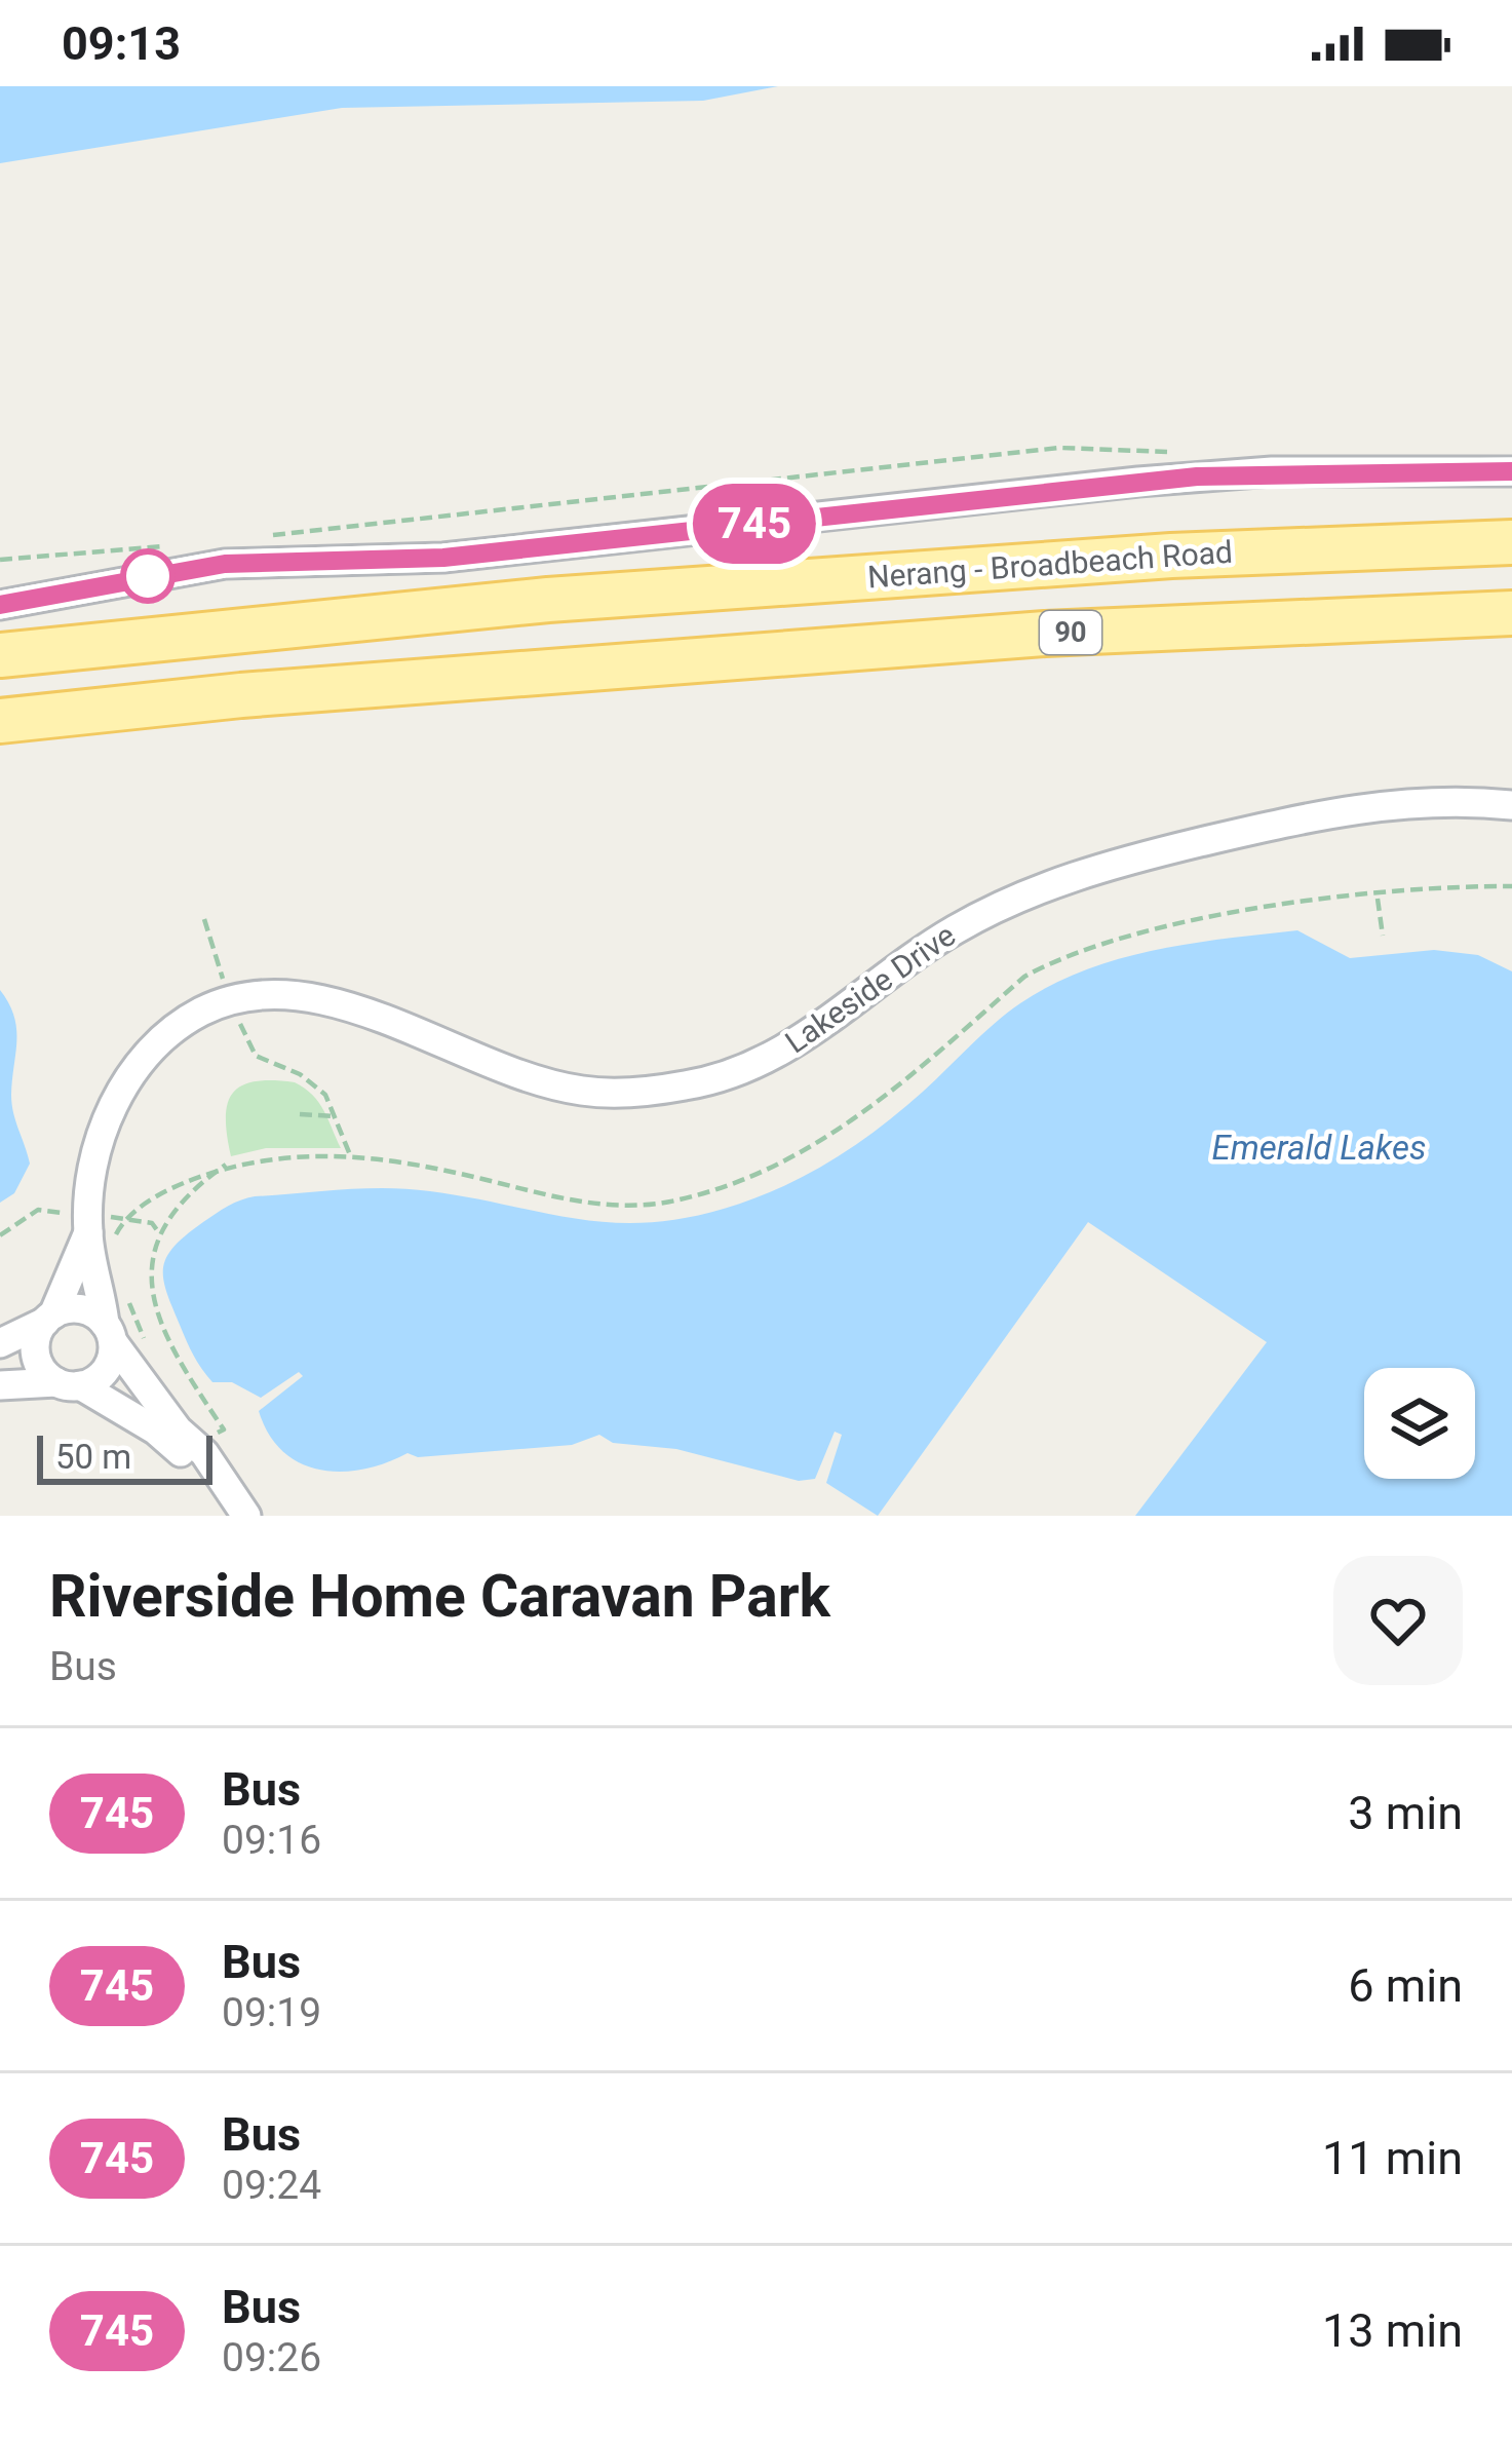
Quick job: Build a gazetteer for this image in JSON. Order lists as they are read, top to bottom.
{
  "streets": {
    "main road": ["Nerang - Broadbeach Road", "90"],
    "street": ["Lakeside Drive"]
  },
  "water": ["Emerald Lakes"],
  "lines": ["bus line 745"],
  "scale_bar": "50 m",
  "page": {
    "status": "09:13",
    "on_map": "745",
    "scale": "50 m",
    "heading": ["Riverside Home Caravan Park", "Bus"],
    "list": [
      {
        "mark": "745",
        "name": "Bus",
        "note": "09:16",
        "value": "3 min"
      },
      {
        "mark": "745",
        "name": "Bus",
        "note": "09:19",
        "value": "6 min"
      },
      {
        "mark": "745",
        "name": "Bus",
        "note": "09:24",
        "value": "11 min"
      },
      {
        "mark": "745",
        "name": "Bus",
        "note": "09:26",
        "value": "13 min"
      }
    ]
  }
}
